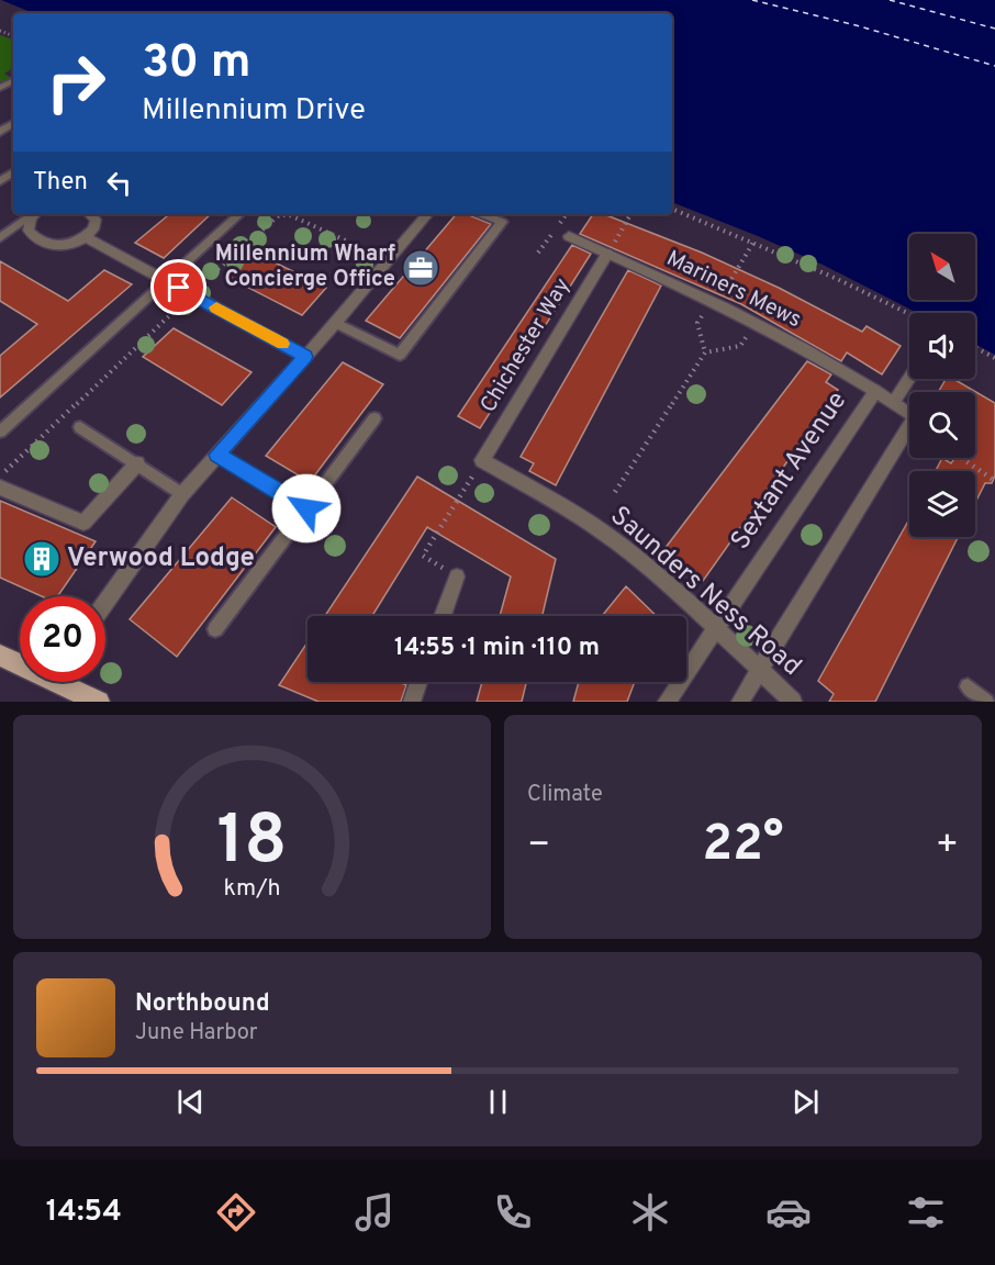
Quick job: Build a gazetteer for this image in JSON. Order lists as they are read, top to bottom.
{
  "streets": {
    "street": [
      "Mariners Mews",
      "Chichester Way",
      "Sextant Avenue",
      "Saunders Ness Road"
    ]
  },
  "crossings": [
    ["Mariners Mews", "Chichester Way"],
    ["Mariners Mews", "Sextant Avenue"],
    ["Chichester Way", "Saunders Ness Road"],
    ["Sextant Avenue", "Saunders Ness Road"]
  ],
  "places": {
    "office": ["Millennium Wharf Concierge Office"],
    "building": ["Verwood Lodge"]
  },
  "north": "top left",
  "page": {
    "turn": ["30 m", "Millennium Drive"],
    "then": "Then",
    "limit": "20",
    "trip": "14:55 · 1 min · 110 m",
    "tile": "Climate",
    "heat": ["−", "22°", "+"],
    "song": ["Northbound", "June Harbor"],
    "tabs": "14:54",
    "gauge": ["18", "km/h"]
  }
}
